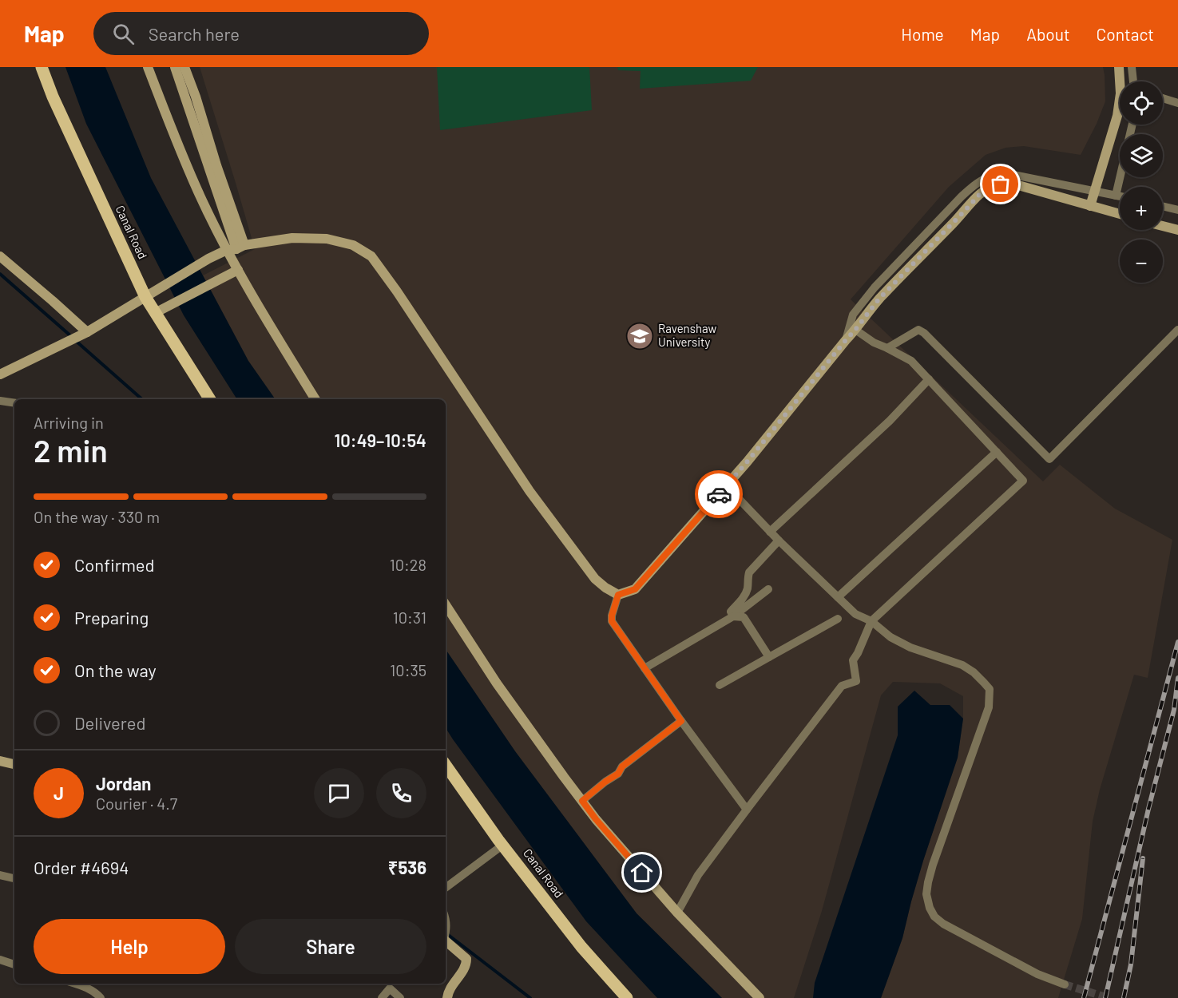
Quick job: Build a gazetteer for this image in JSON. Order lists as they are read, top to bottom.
{
  "streets": {
    "main road": ["Canal Road"]
  },
  "places": {
    "school or university": ["Ravenshaw University"]
  },
  "page": {
    "header": "Map",
    "search": "Search here",
    "nav": [
      "Home",
      "Map",
      "About",
      "Contact"
    ],
    "map_buttons": ["+", "−"],
    "heading": ["2 min", "Arriving in", "10:49–10:54"],
    "panel": [
      "Jordan",
      "Courier · 4.7",
      "Order #4694",
      "₹536"
    ],
    "bar": "On the way · 330 m",
    "list": [
      ["Confirmed", "10:28"],
      ["Preparing", "10:31"],
      ["On the way", "10:35"],
      "Delivered"
    ],
    "round": "J",
    "buttons": ["Help", "Share"]
  }
}
